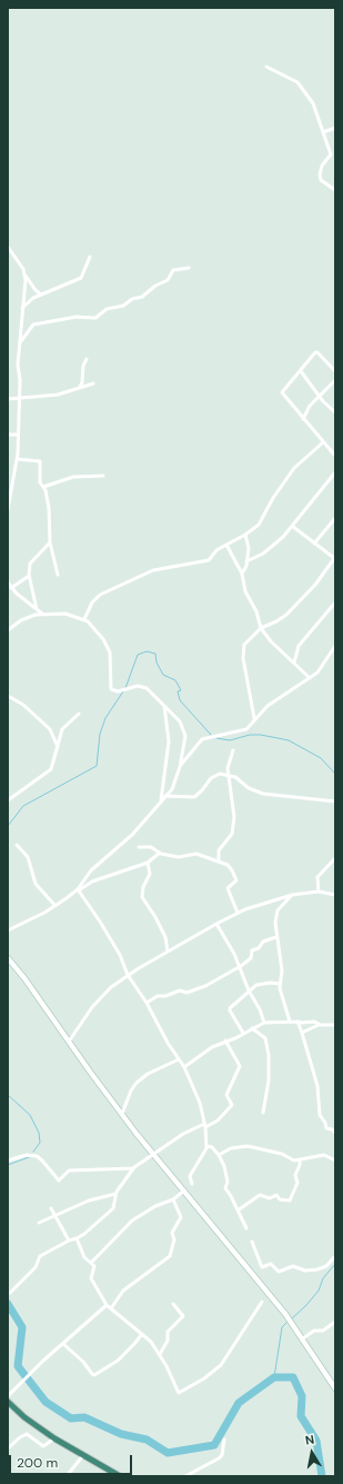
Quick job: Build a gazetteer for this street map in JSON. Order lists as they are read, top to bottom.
{
  "scale_bar": "200 m",
  "north": "top"
}
